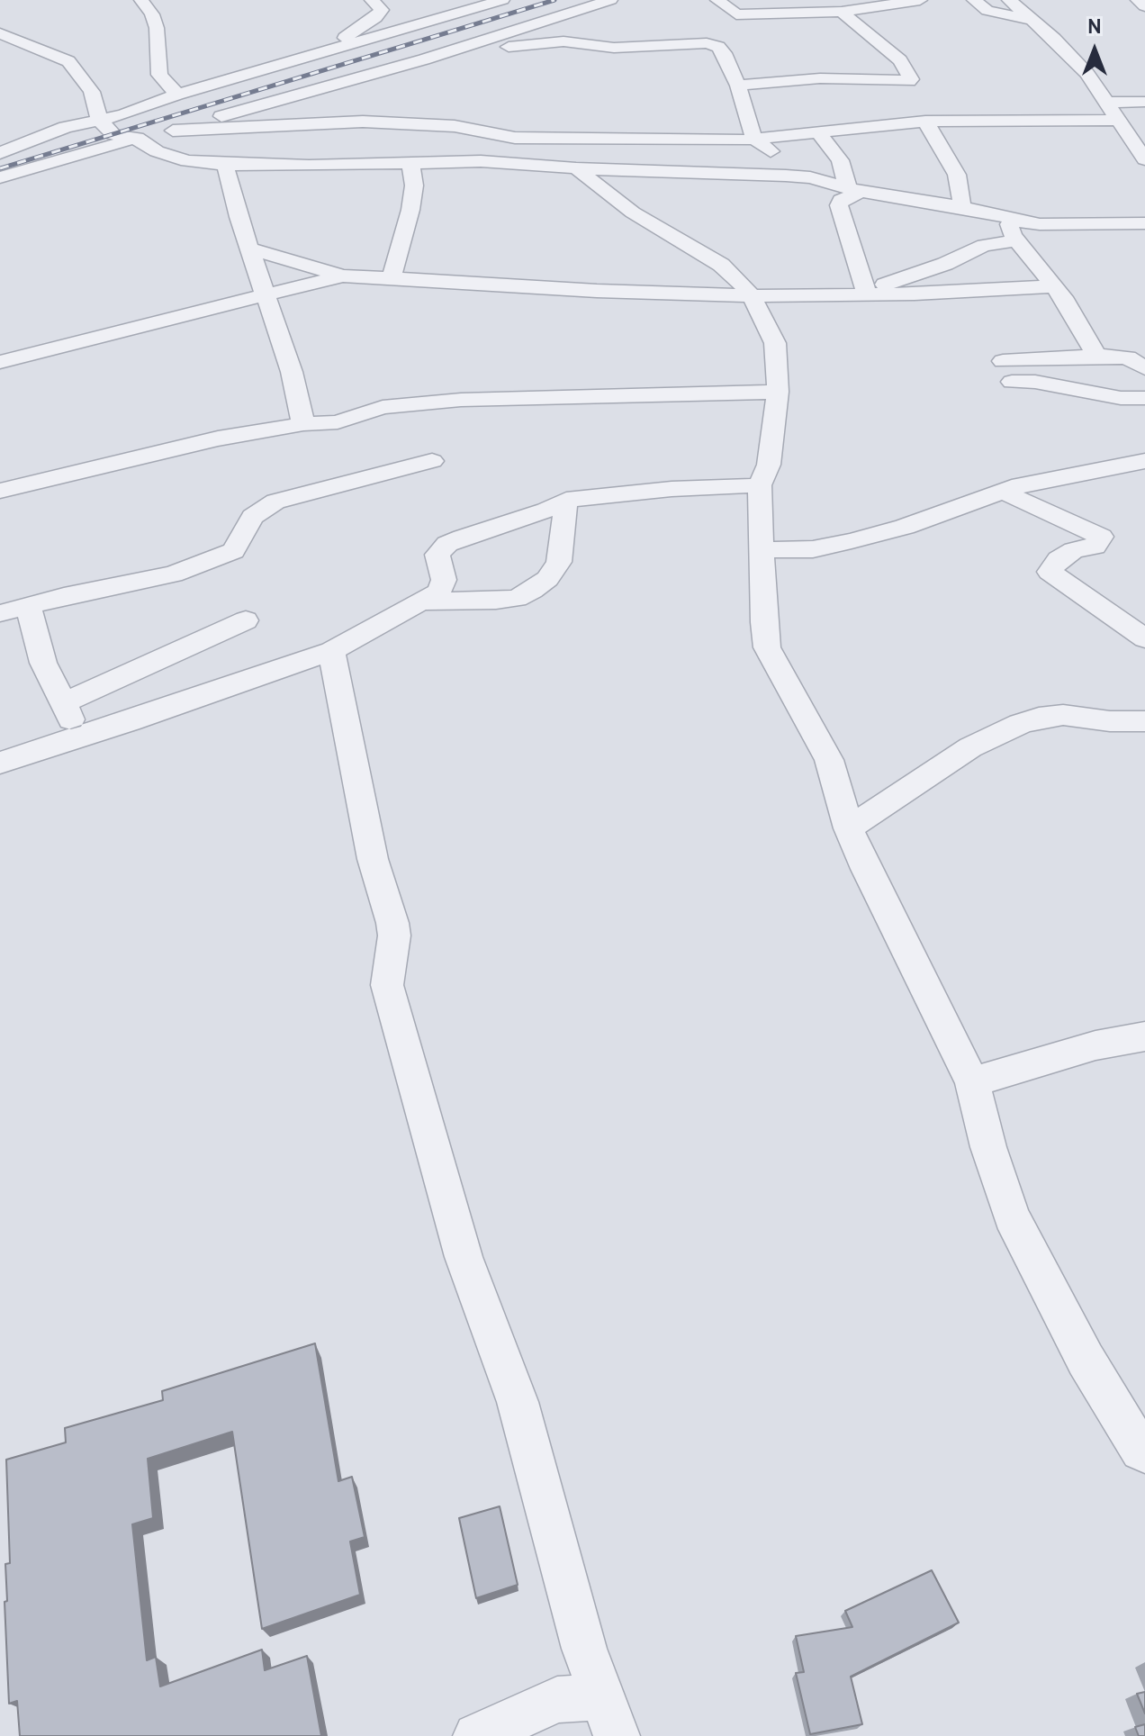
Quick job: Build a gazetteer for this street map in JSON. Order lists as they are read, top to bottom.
{
  "north": "top"
}
